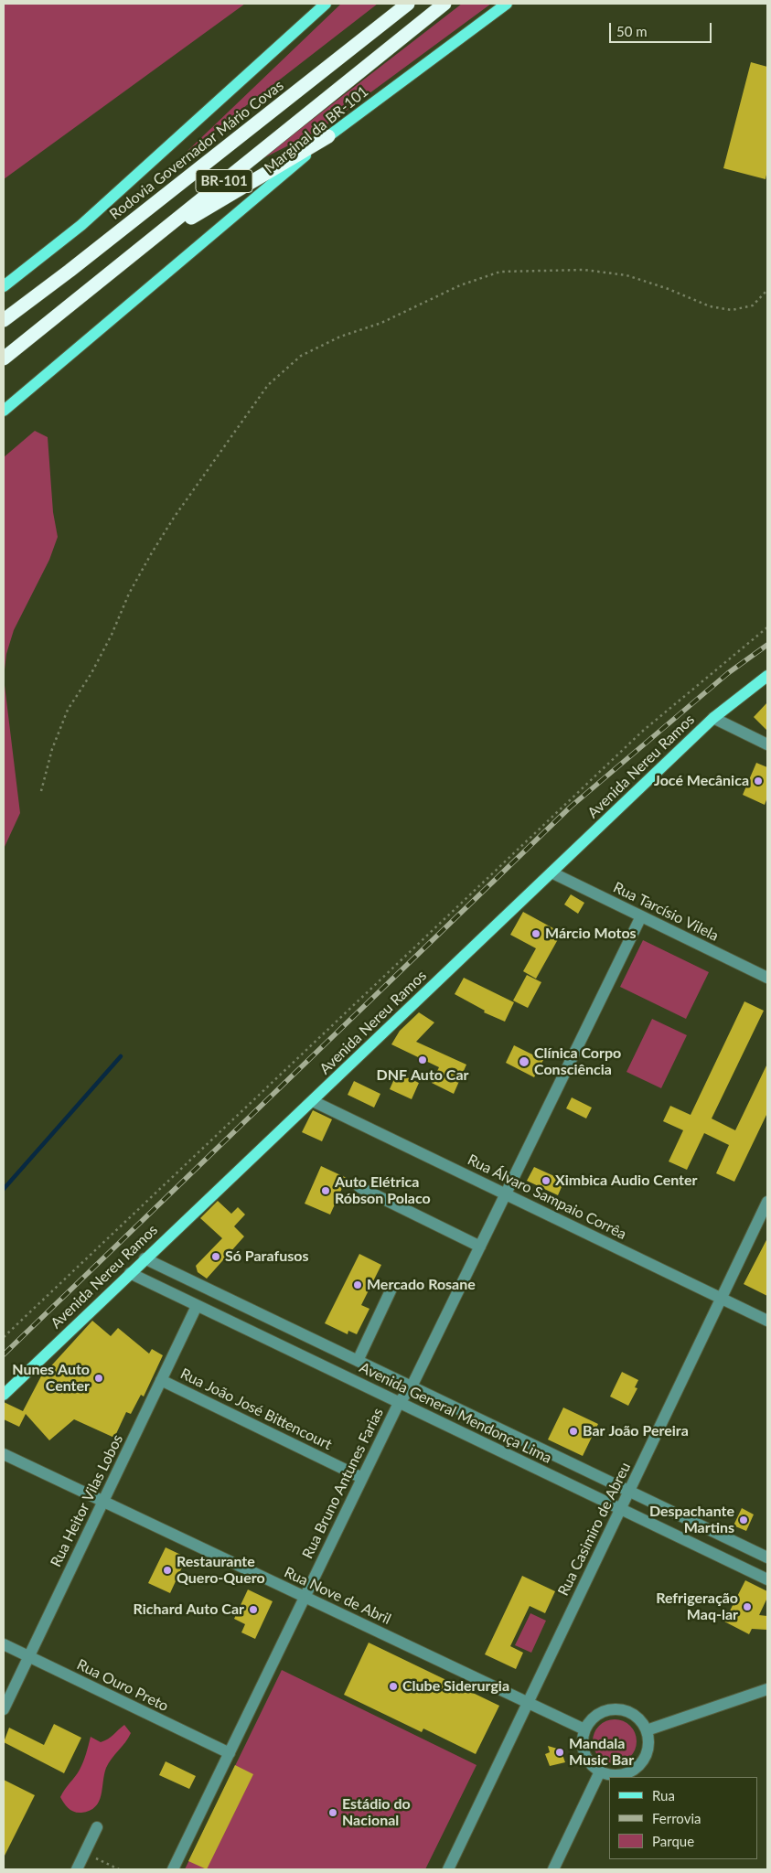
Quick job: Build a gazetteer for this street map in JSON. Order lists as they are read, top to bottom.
{
  "streets": {
    "highway": ["Rodovia Governador Mário Covas", "BR-101"],
    "main road": ["Marginal da BR-101", "Avenida Nereu Ramos"],
    "street": [
      "Rua Tarcísio Vilela",
      "Rua Álvaro Sampaio Corrêa",
      "Rua João José Bittencourt",
      "Avenida General Mendonça Lima",
      "Rua Bruno Antunes Farias",
      "Rua Heitor Vilas Lobos",
      "Rua Casimiro de Abreu",
      "Rua Nove de Abril",
      "Rua Ouro Preto"
    ]
  },
  "crossings": [
    ["Avenida Nereu Ramos", "Rua Tarcísio Vilela"],
    ["Avenida Nereu Ramos", "Rua Álvaro Sampaio Corrêa"],
    ["Avenida Nereu Ramos", "Avenida General Mendonça Lima"],
    ["Rua Tarcísio Vilela", "Rua Bruno Antunes Farias"],
    ["Rua Álvaro Sampaio Corrêa", "Rua Bruno Antunes Farias"],
    ["Rua Álvaro Sampaio Corrêa", "Rua Casimiro de Abreu"],
    ["Rua João José Bittencourt", "Rua Bruno Antunes Farias"],
    ["Rua João José Bittencourt", "Rua Heitor Vilas Lobos"],
    ["Avenida General Mendonça Lima", "Rua Bruno Antunes Farias"],
    ["Avenida General Mendonça Lima", "Rua Heitor Vilas Lobos"],
    ["Avenida General Mendonça Lima", "Rua Casimiro de Abreu"],
    ["Rua Bruno Antunes Farias", "Rua Nove de Abril"],
    ["Rua Bruno Antunes Farias", "Rua Ouro Preto"],
    ["Rua Heitor Vilas Lobos", "Rua Nove de Abril"],
    ["Rua Heitor Vilas Lobos", "Rua Ouro Preto"],
    ["Rua Casimiro de Abreu", "Rua Nove de Abril"]
  ],
  "places": [
    "Jocé Mecânica",
    "Márcio Motos",
    "DNF Auto Car",
    "Clínica Corpo Consciência",
    "Ximbica Audio Center",
    "Auto Elétrica Róbson Polaco",
    "Só Parafusos",
    "Mercado Rosane",
    "Nunes Auto Center",
    "Bar João Pereira",
    "Despachante Martins",
    "Restaurante Quero-Quero",
    "Refrigeração Maq-lar",
    "Richard Auto Car",
    "Clube Siderurgia",
    "Mandala Music Bar",
    "Estádio do Nacional"
  ],
  "legend": ["Rua", "Ferrovia", "Parque"],
  "scale_bar": "50 m"
}
